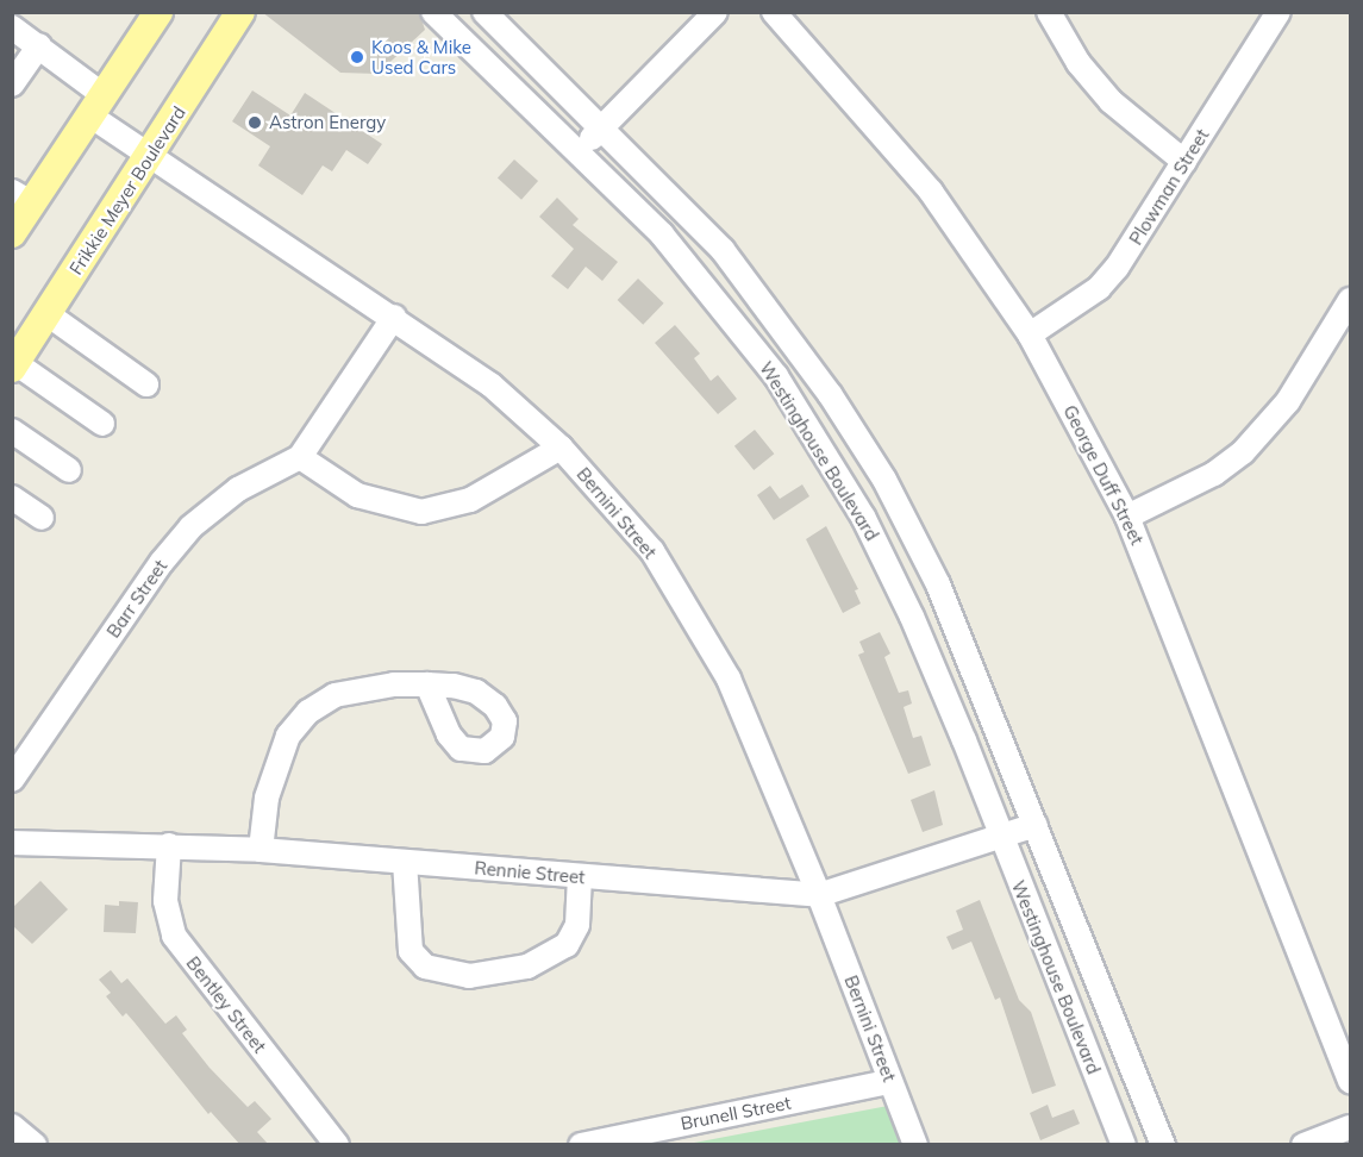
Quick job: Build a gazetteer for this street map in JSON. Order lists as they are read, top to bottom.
{
  "streets": {
    "main road": ["Frikkie Meyer Boulevard"],
    "street": [
      "Plowman Street",
      "Westinghouse Boulevard",
      "George Duff Street",
      "Bernini Street",
      "Barr Street",
      "Rennie Street",
      "Bentley Street",
      "Brunell Street"
    ]
  },
  "crossings": [
    ["Plowman Street", "George Duff Street"],
    ["Frikkie Meyer Boulevard", "Bernini Street"],
    ["Westinghouse Boulevard", "Rennie Street"],
    ["Bernini Street", "Barr Street"],
    ["Bernini Street", "Rennie Street"],
    ["Bernini Street", "Brunell Street"],
    ["Rennie Street", "Bentley Street"]
  ],
  "places": ["Koos & Mike Used Cars", "Astron Energy"]
}
